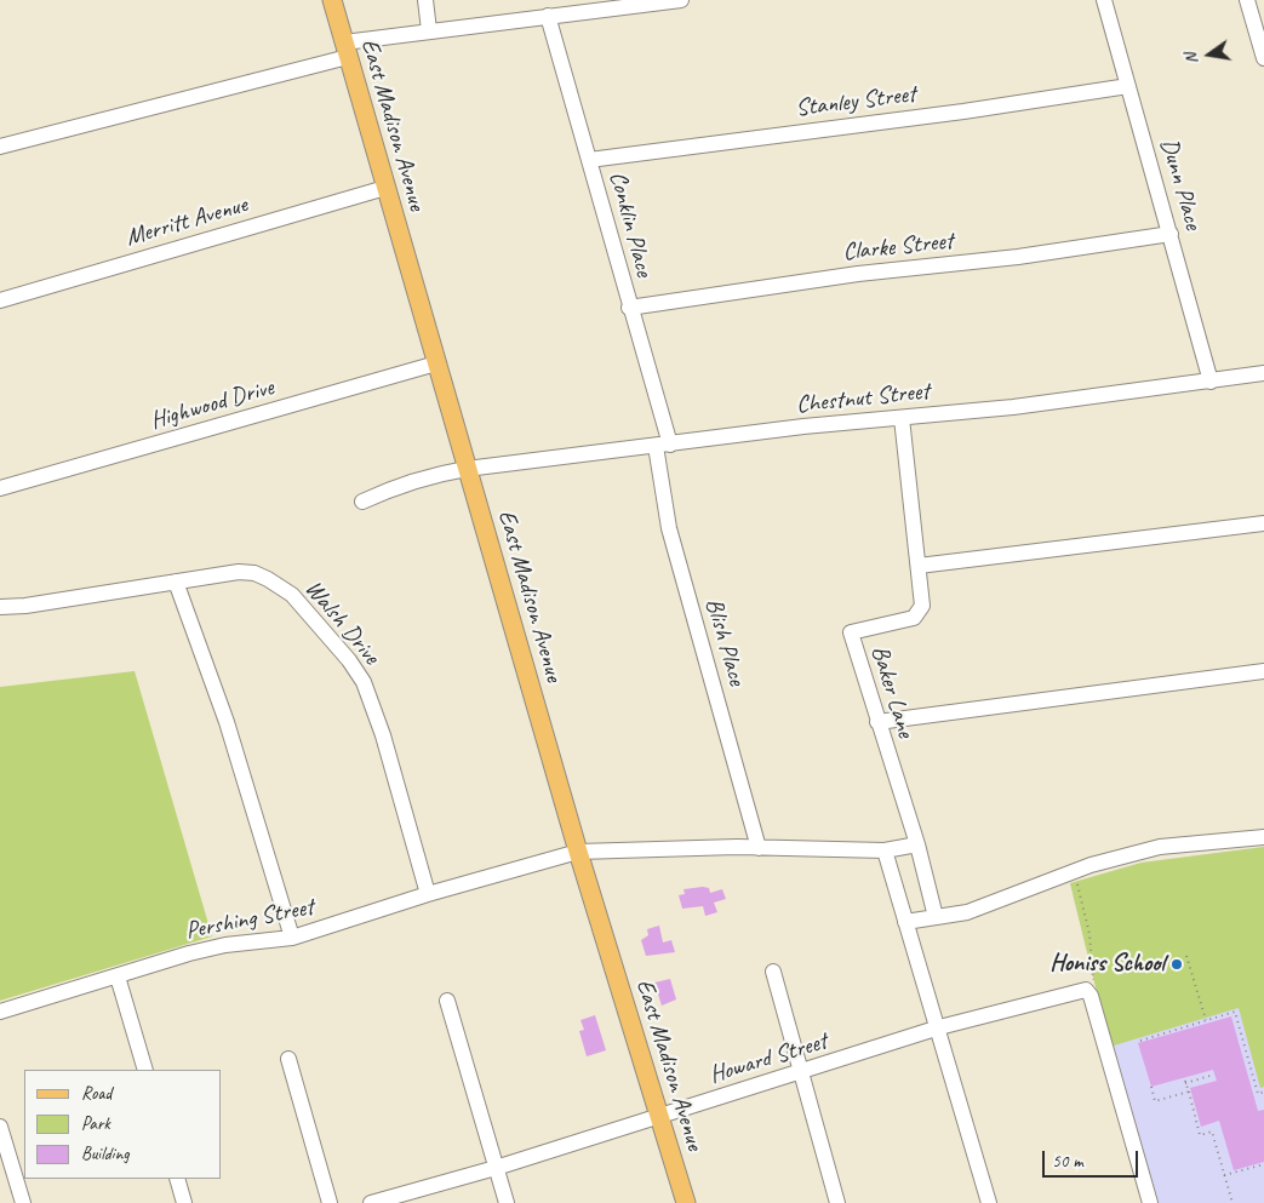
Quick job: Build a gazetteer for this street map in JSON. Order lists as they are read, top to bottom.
{
  "streets": {
    "main road": ["East Madison Avenue"],
    "street": [
      "Stanley Street",
      "Dunn Place",
      "Merritt Avenue",
      "Conklin Place",
      "Clarke Street",
      "Chestnut Street",
      "Highwood Drive",
      "Walsh Drive",
      "Blish Place",
      "Baker Lane",
      "Pershing Street",
      "Howard Street"
    ]
  },
  "crossings": [
    ["Stanley Street", "Dunn Place"],
    ["Stanley Street", "Conklin Place"],
    ["East Madison Avenue", "Merritt Avenue"],
    ["East Madison Avenue", "Chestnut Street"],
    ["East Madison Avenue", "Highwood Drive"],
    ["East Madison Avenue", "Pershing Street"],
    ["East Madison Avenue", "Howard Street"],
    ["Dunn Place", "Clarke Street"],
    ["Dunn Place", "Chestnut Street"],
    ["Conklin Place", "Clarke Street"],
    ["Conklin Place", "Chestnut Street"],
    ["Conklin Place", "Blish Place"],
    ["Chestnut Street", "Blish Place"],
    ["Chestnut Street", "Baker Lane"],
    ["Walsh Drive", "Pershing Street"],
    ["Blish Place", "Pershing Street"],
    ["Baker Lane", "Pershing Street"]
  ],
  "places": ["Honiss School"],
  "legend": ["Road", "Park", "Building"],
  "scale_bar": "50 m",
  "north": "left"
}
